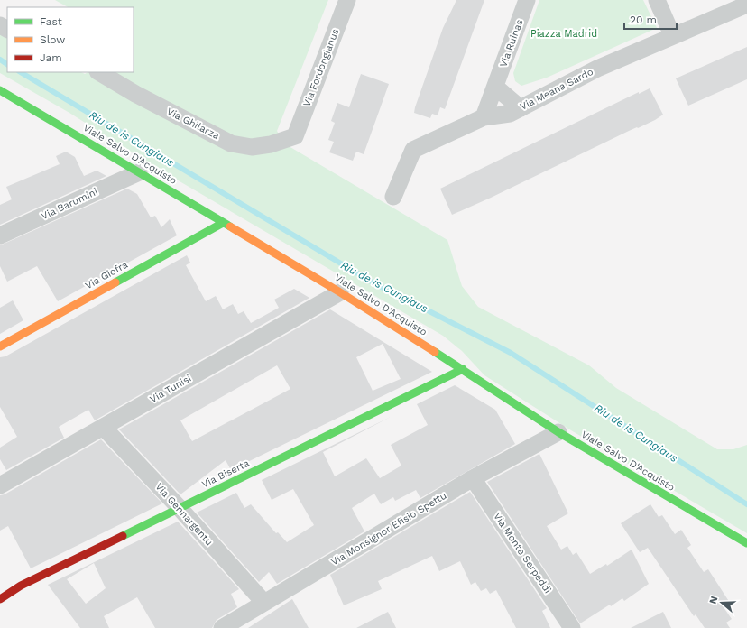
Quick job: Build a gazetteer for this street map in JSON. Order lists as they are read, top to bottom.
{
  "streets": {
    "street": [
      "Via Ruinas",
      "Via Fordongianus",
      "Via Meana Sardo",
      "Via Ghilarza",
      "Viale Salvo D'Acquisto",
      "Via Barumini",
      "Via Giofra",
      "Via Tunisi",
      "Via Biserta",
      "Via Gennargentu",
      "Via Monsignor Efisio Spettu",
      "Via Monte Serpeddì"
    ]
  },
  "crossings": [
    ["Via Ruinas", "Via Meana Sardo"],
    ["Via Fordongianus", "Via Ghilarza"],
    ["Viale Salvo D'Acquisto", "Via Barumini"],
    ["Viale Salvo D'Acquisto", "Via Giofra"],
    ["Viale Salvo D'Acquisto", "Via Tunisi"],
    ["Viale Salvo D'Acquisto", "Via Biserta"],
    ["Viale Salvo D'Acquisto", "Via Monsignor Efisio Spettu"],
    ["Via Tunisi", "Via Gennargentu"],
    ["Via Biserta", "Via Gennargentu"],
    ["Via Gennargentu", "Via Monsignor Efisio Spettu"],
    ["Via Monsignor Efisio Spettu", "Via Monte Serpeddì"]
  ],
  "water": ["Riu de is Cungiaus"],
  "parks": ["Piazza Madrid"],
  "legend": ["Fast", "Slow", "Jam"],
  "scale_bar": "20 m",
  "north": "left"
}
